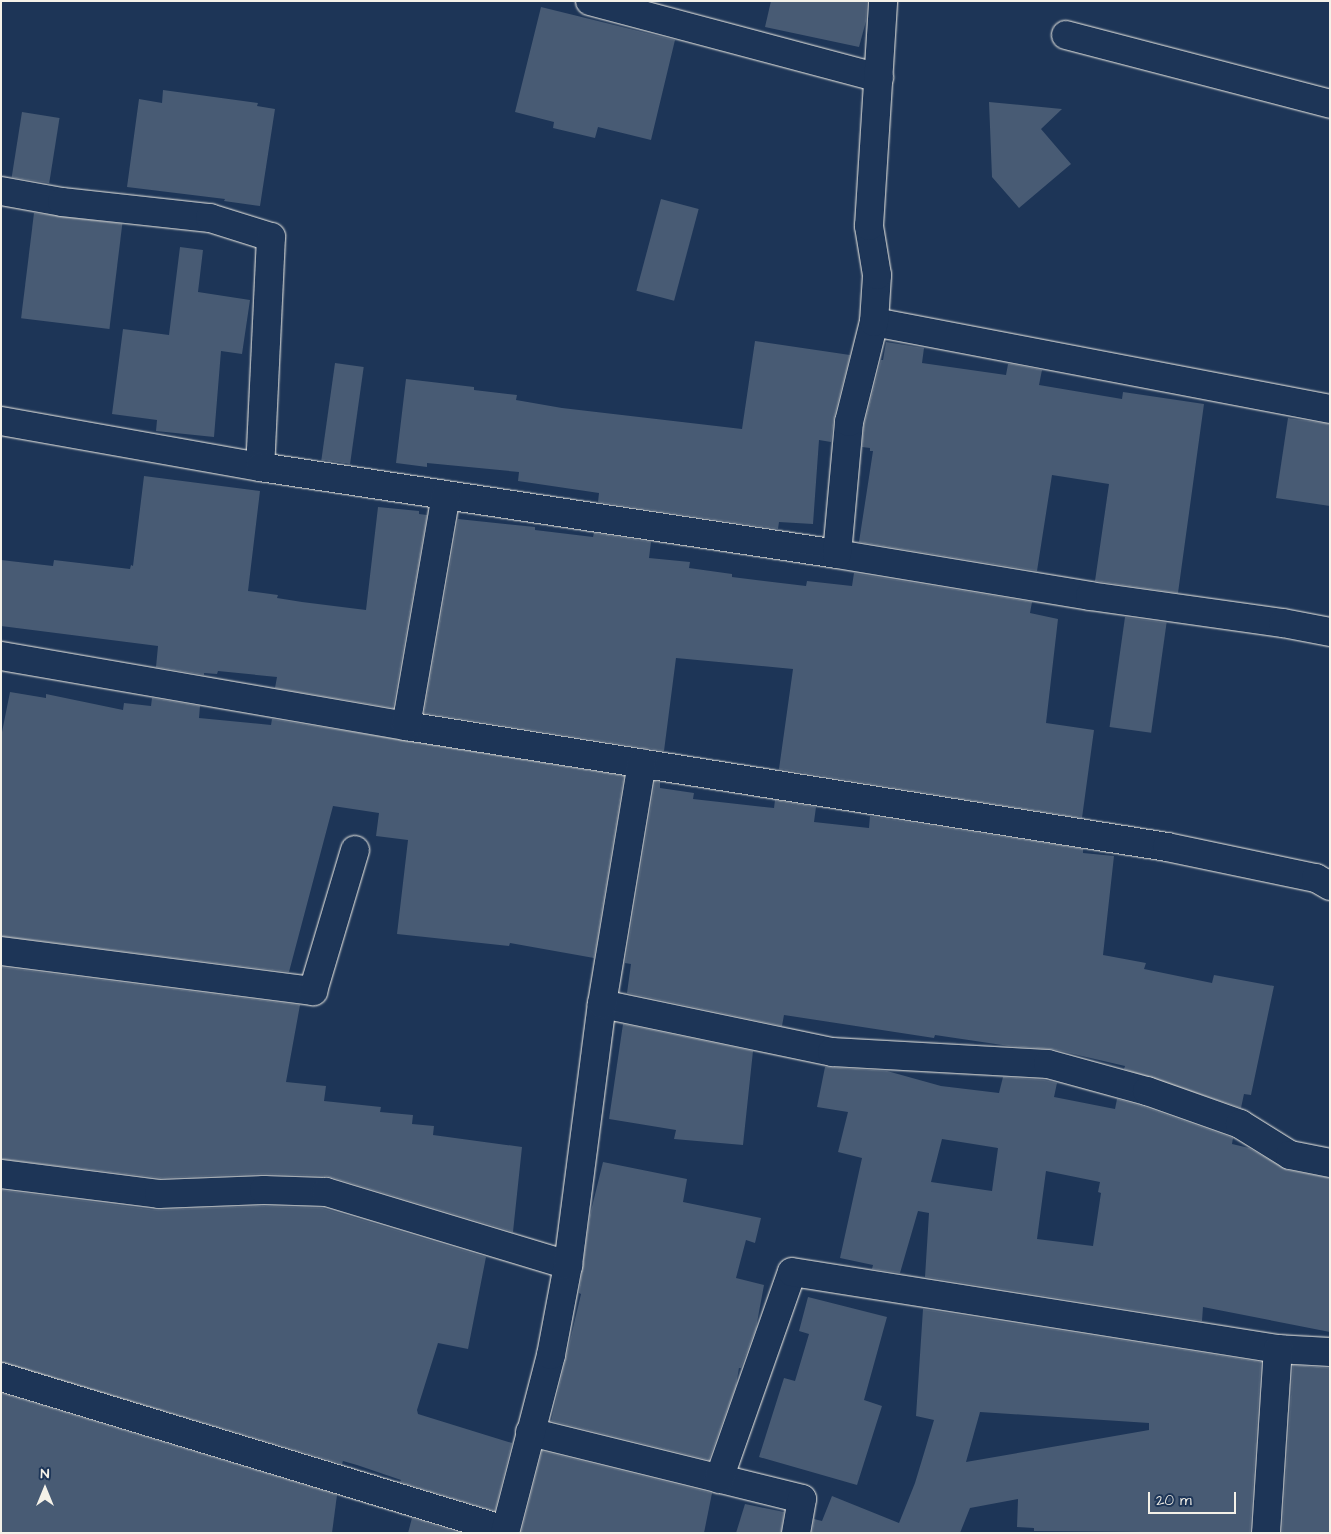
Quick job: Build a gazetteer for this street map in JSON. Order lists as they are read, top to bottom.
{
  "scale_bar": "20 m",
  "north": "top"
}
